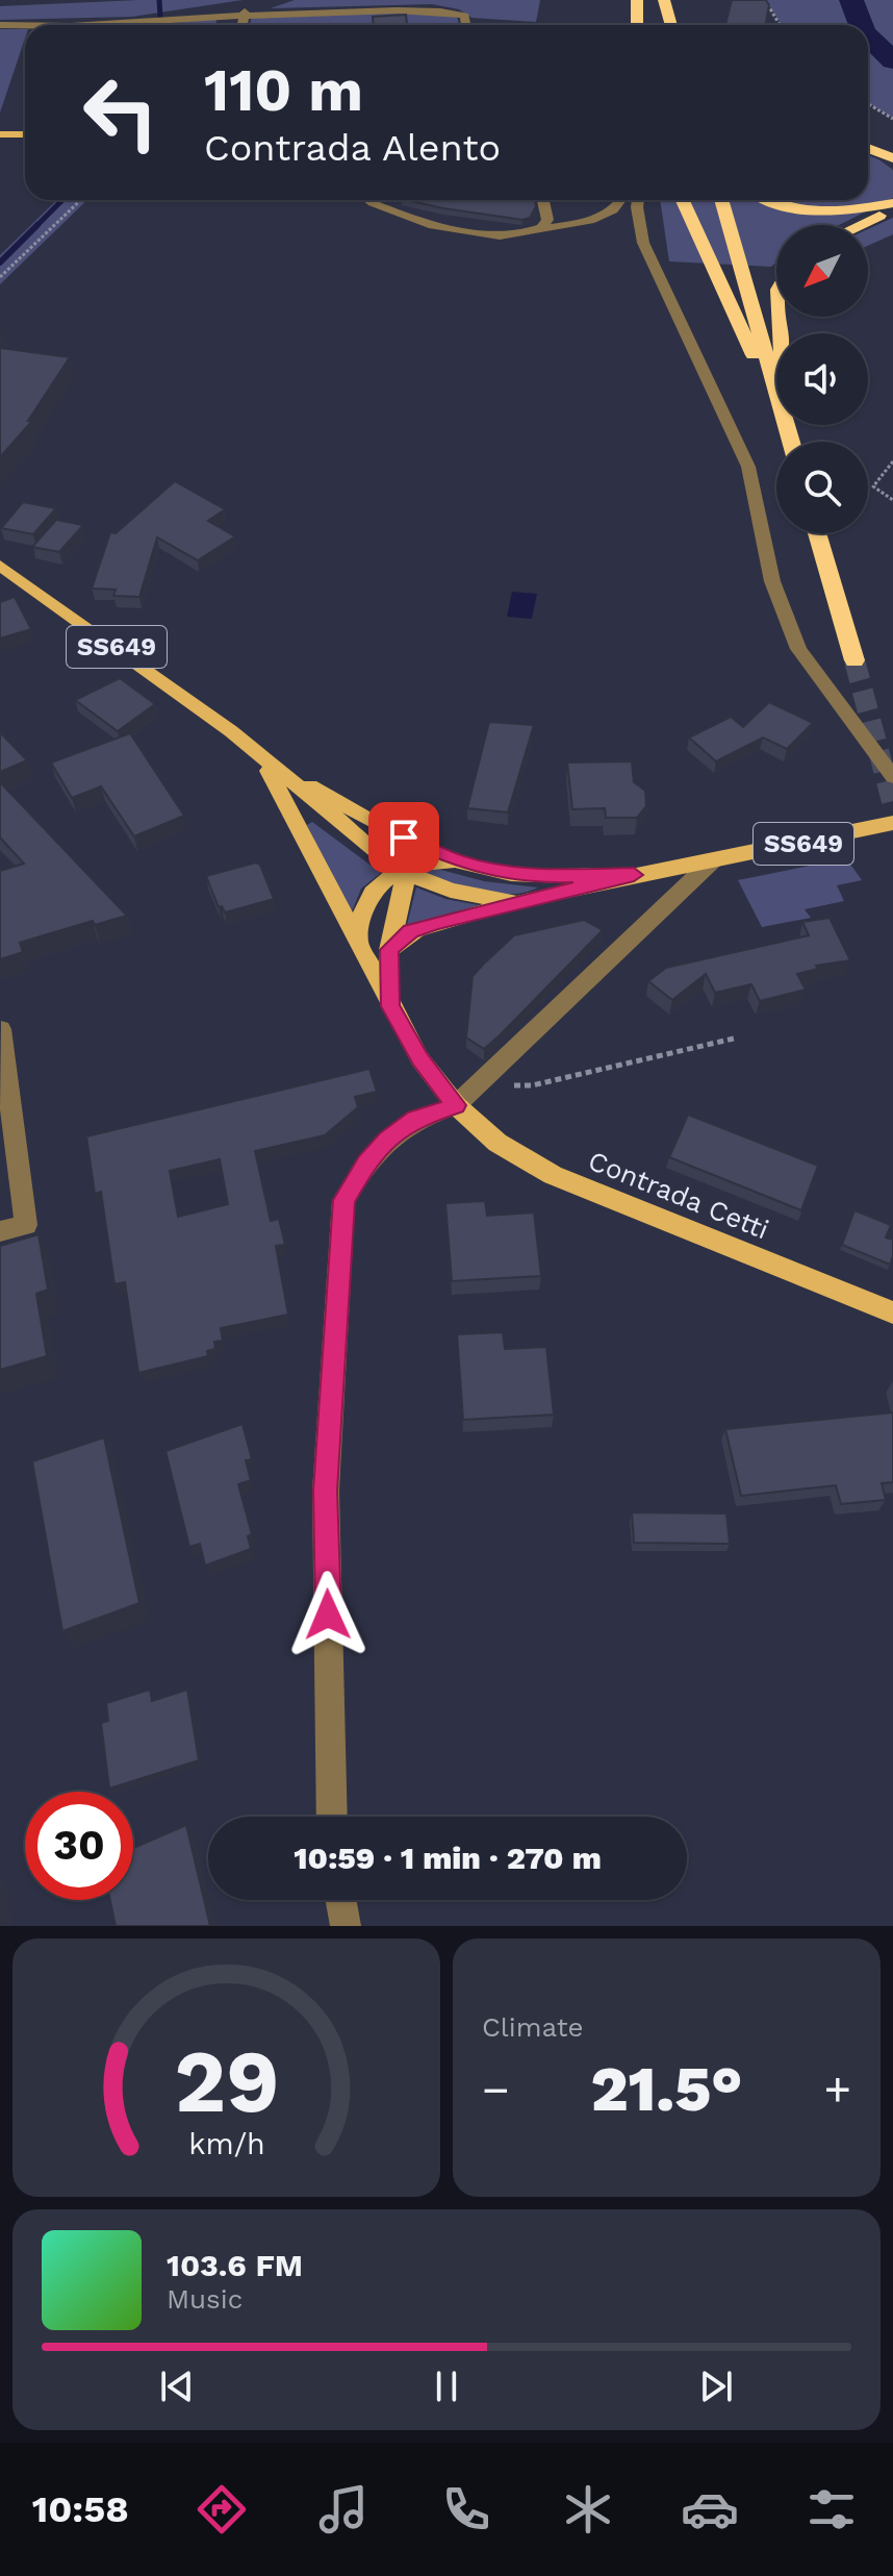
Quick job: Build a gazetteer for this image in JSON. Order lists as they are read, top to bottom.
{
  "streets": {
    "main road": ["SS649", "Contrada Cetti"]
  },
  "crossings": [
    ["SS649", "Contrada Cetti"]
  ],
  "north": "bottom left",
  "page": {
    "turn": ["110 m", "Contrada Alento"],
    "limit": "30",
    "trip": "10:59 · 1 min · 270 m",
    "tile": "Climate",
    "heat": ["−", "21.5°", "+"],
    "song": ["103.6 FM", "Music"],
    "tabs": "10:58",
    "gauge": ["29", "km/h"]
  }
}
